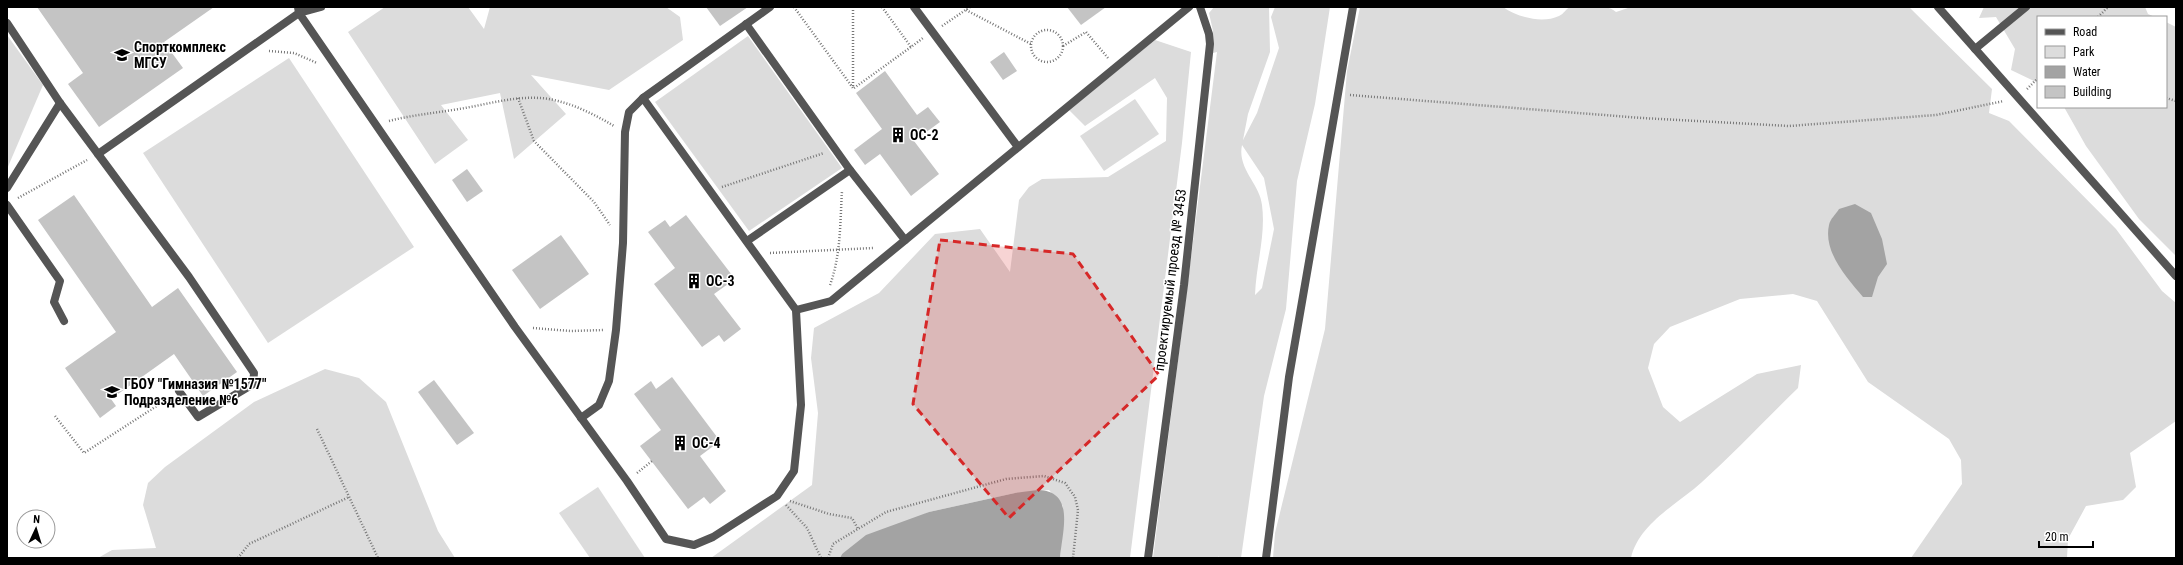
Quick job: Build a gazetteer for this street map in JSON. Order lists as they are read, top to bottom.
{
  "streets": {
    "street": ["проектируемый проезд № 3453"]
  },
  "places": {
    "school or university": ["Спорткомплекс МГСУ", "ГБОУ \"Гимназия №1577\" Подразделение №6"],
    "building": ["ОС-2", "ОС-3", "ОС-4"]
  },
  "legend": [
    "Road",
    "Park",
    "Water",
    "Building"
  ],
  "scale_bar": "20 m",
  "north": "top"
}
